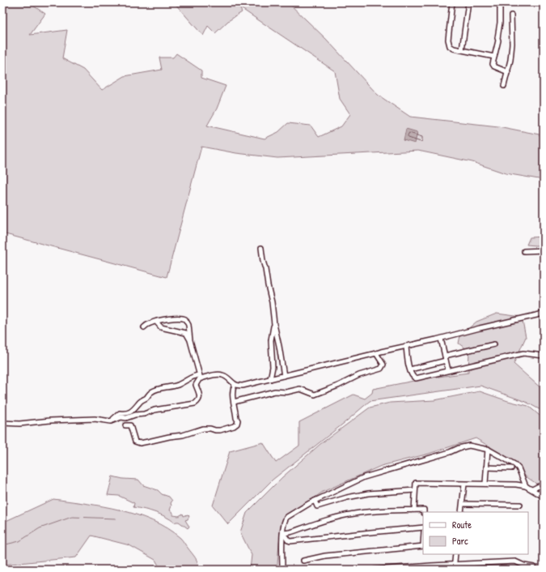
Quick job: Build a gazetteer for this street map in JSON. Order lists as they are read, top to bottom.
{
  "legend": ["Route", "Parc"]
}
